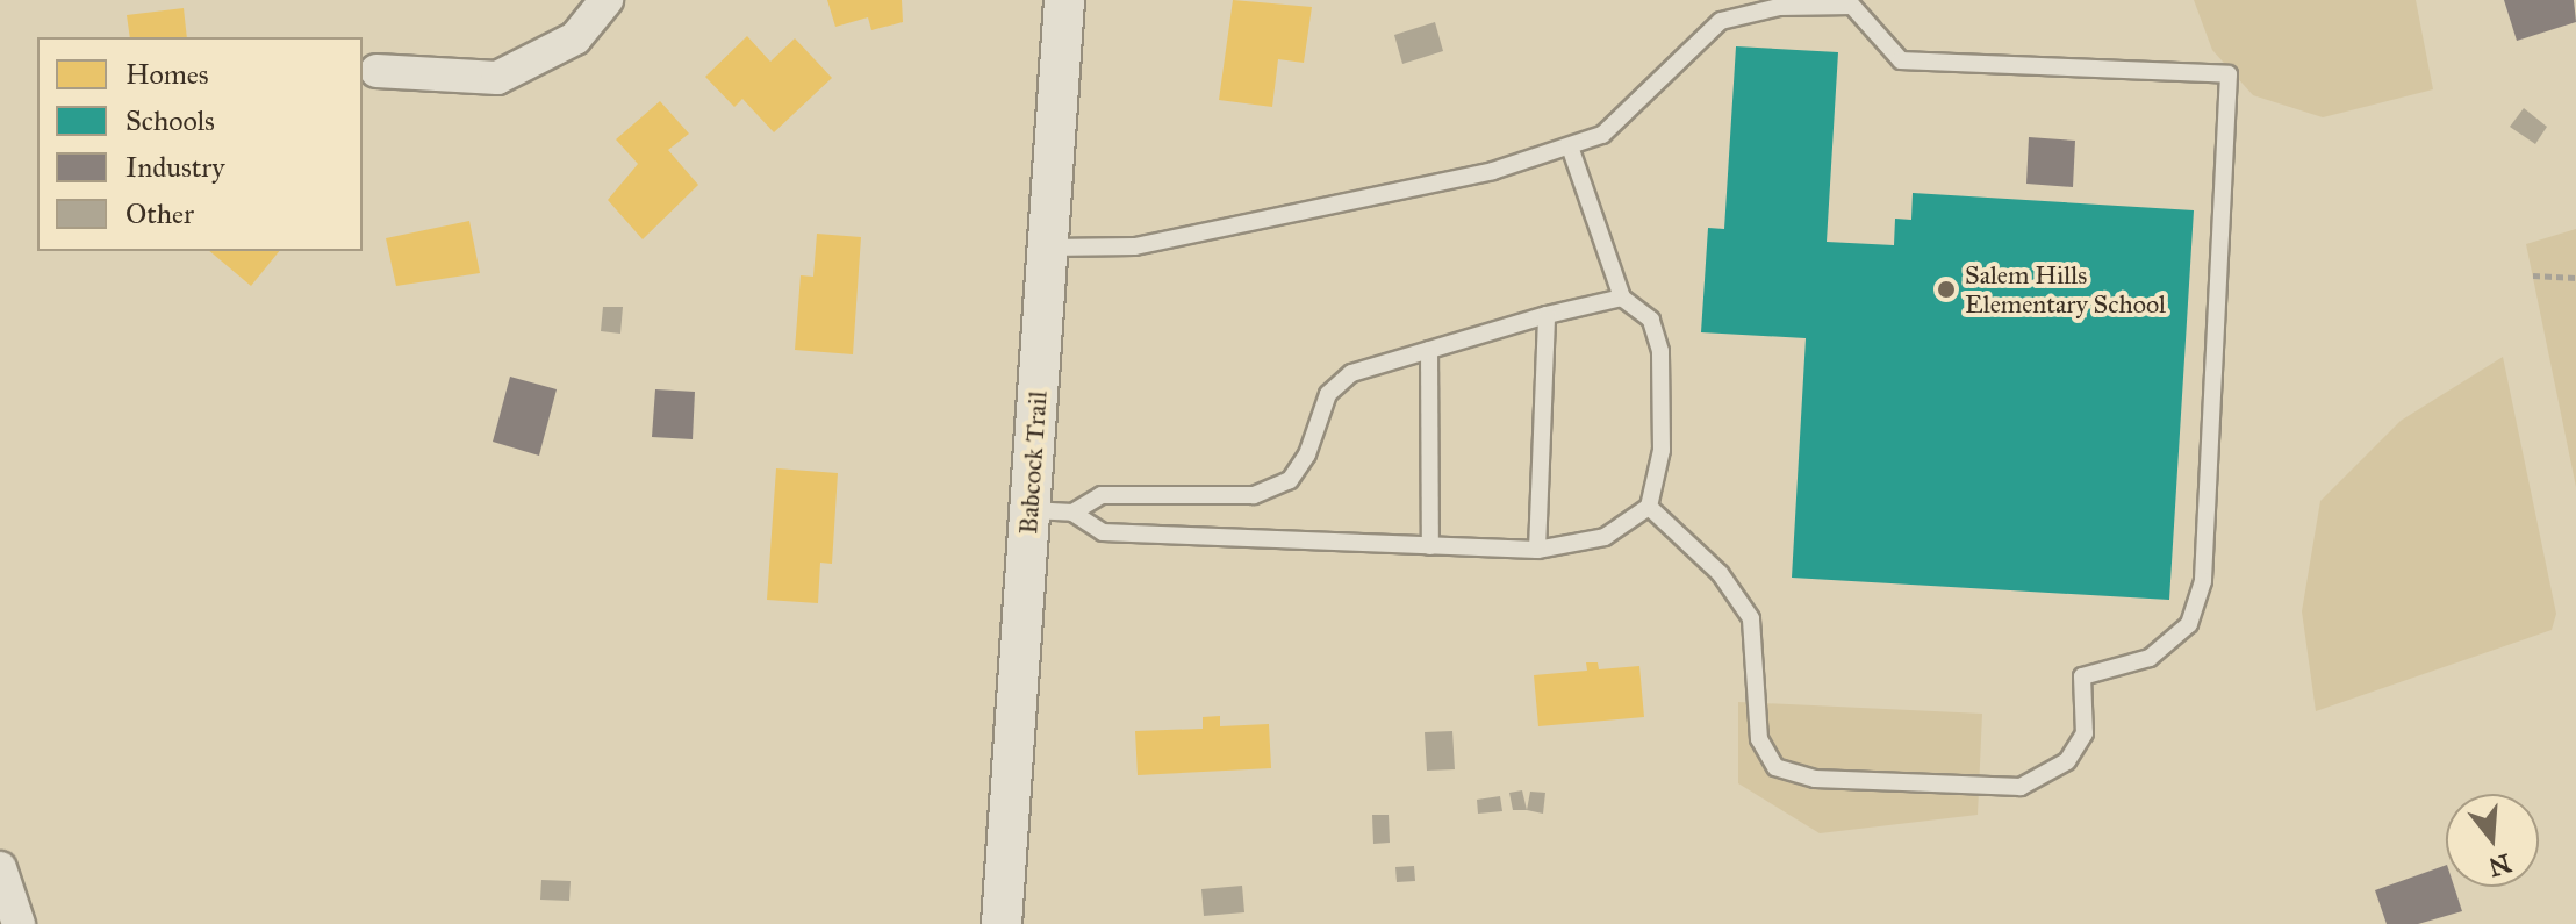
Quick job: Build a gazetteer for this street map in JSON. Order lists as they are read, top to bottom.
{
  "streets": {
    "street": ["Babcock Trail"]
  },
  "places": ["Salem Hills Elementary School"],
  "legend": [
    "Homes",
    "Schools",
    "Industry",
    "Other"
  ],
  "north": "bottom"
}
